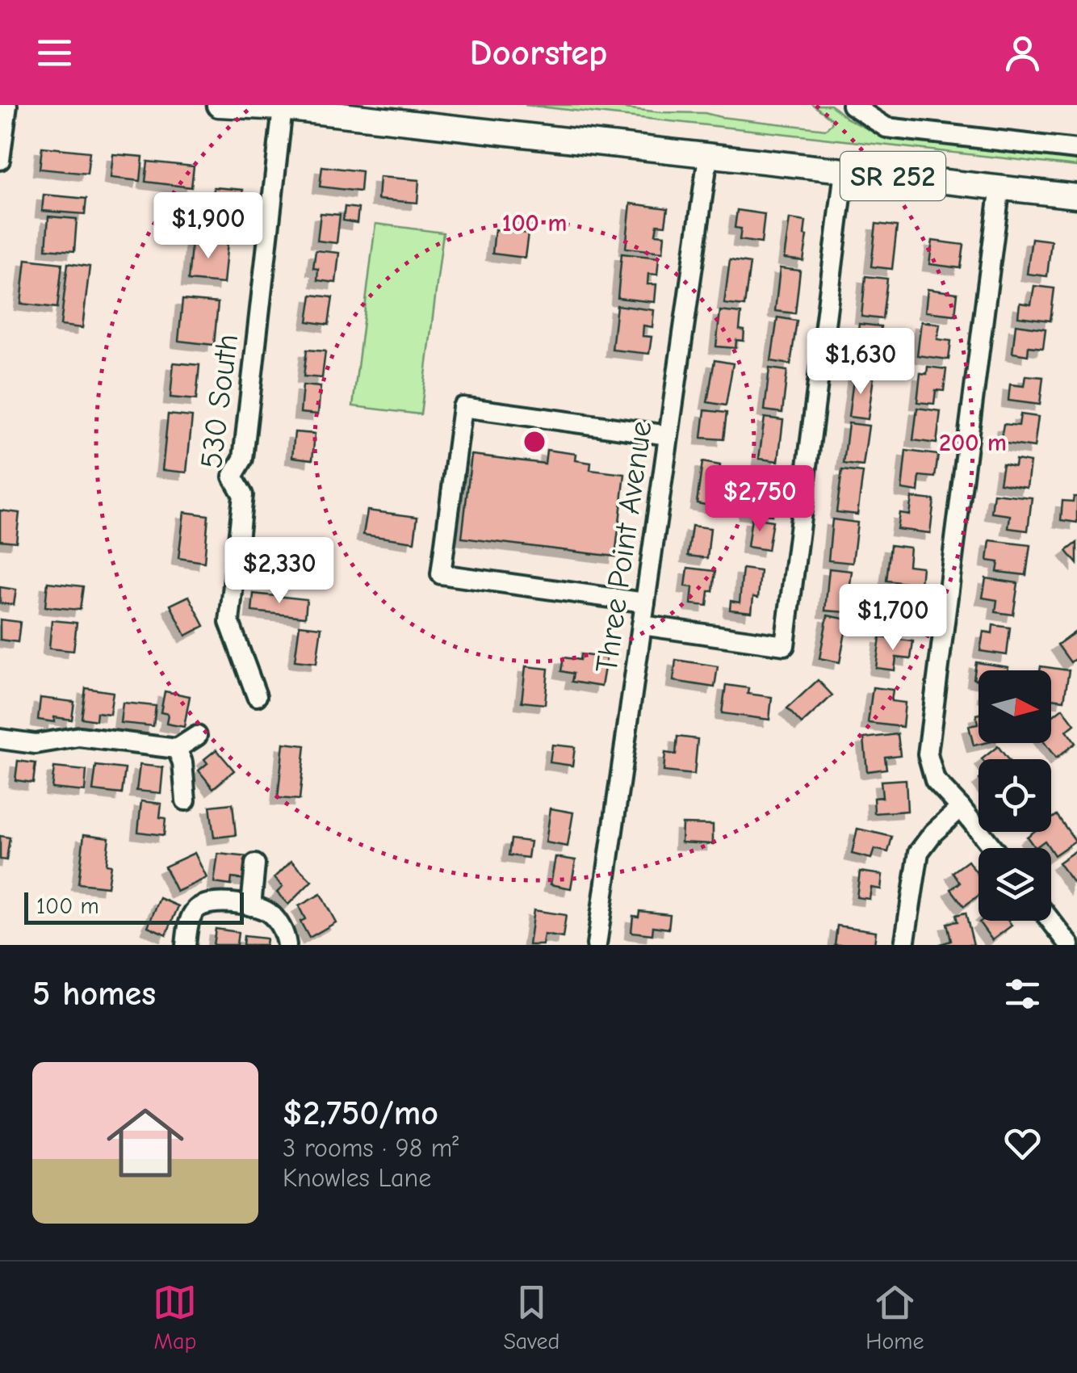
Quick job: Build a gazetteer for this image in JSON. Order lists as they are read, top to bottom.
{
  "streets": {
    "main road": ["SR 252"],
    "street": ["530 South", "Three Point Avenue"]
  },
  "crossings": [
    ["SR 252", "530 South"],
    ["SR 252", "Three Point Avenue"]
  ],
  "scale_bar": "100 m",
  "north": "right",
  "page": {
    "header": "Doorstep",
    "price": [
      "$1,900",
      "$1,630",
      "$2,750",
      "$2,330",
      "$1,700"
    ],
    "scale": "100 m",
    "heading": "5 homes",
    "list": [
      {
        "name": "$2,750/mo",
        "note": "3 rooms · 98 m² · Knowles Lane"
      }
    ],
    "tabs": ["Map", "Saved", "Home"]
  },
  "rings": ["100 m", "200 m"]
}
